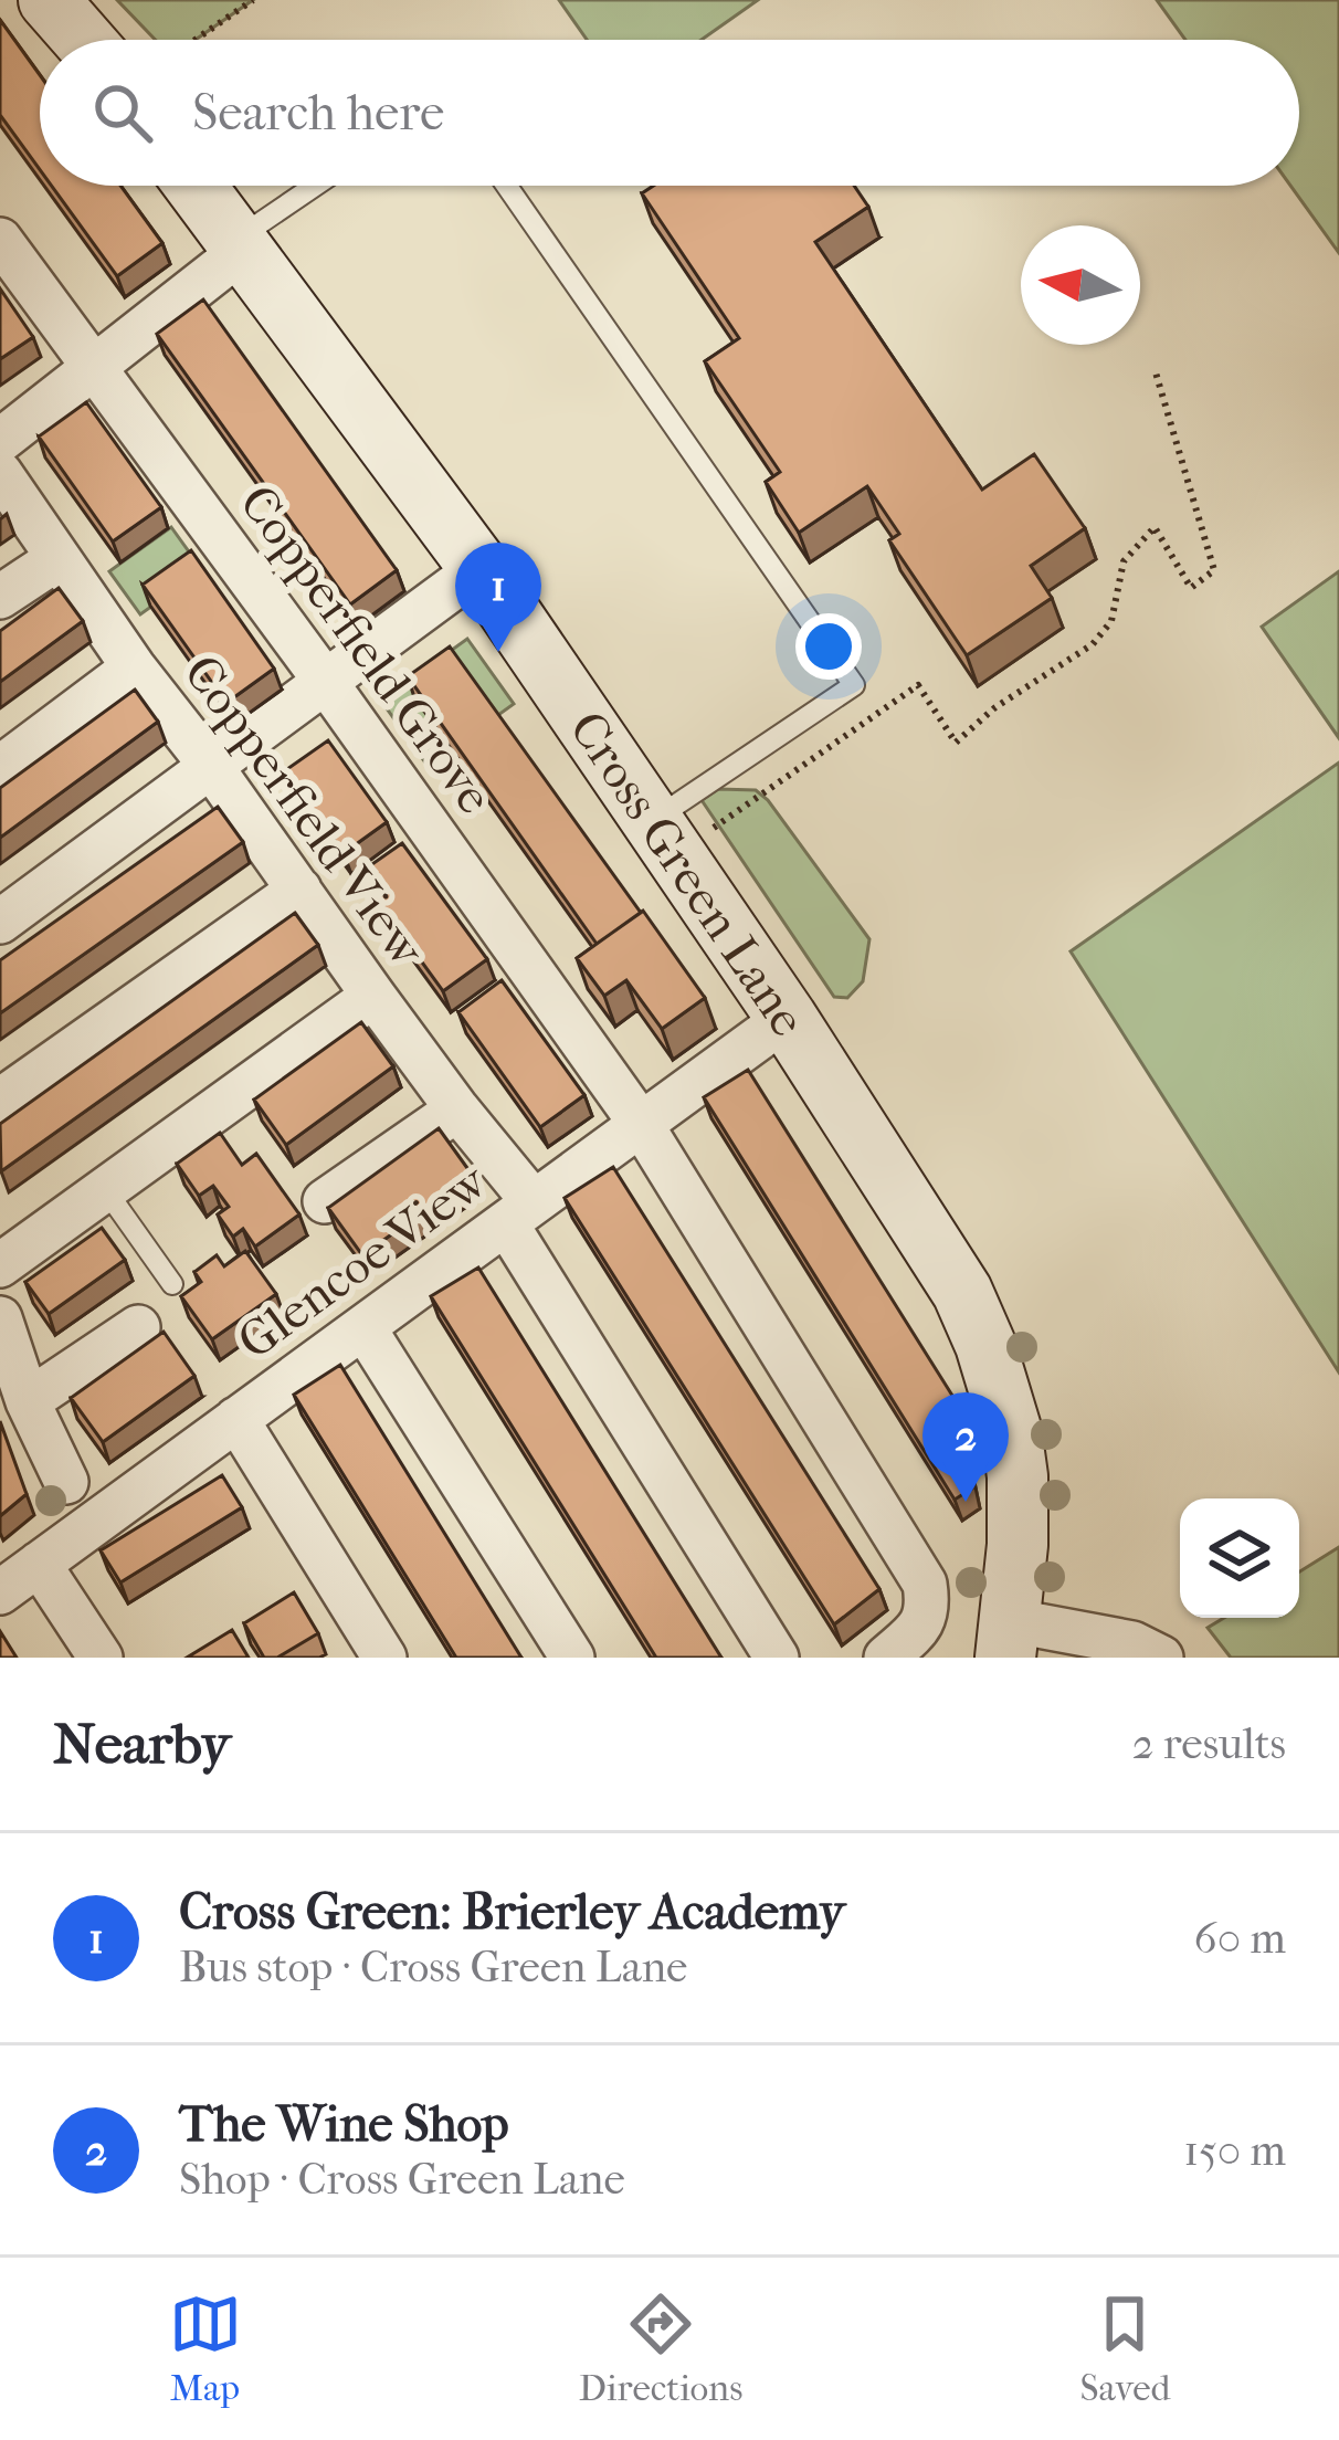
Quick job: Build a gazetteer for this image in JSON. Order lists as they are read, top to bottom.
{
  "streets": {
    "street": [
      "Copperfield Grove",
      "Copperfield View",
      "Cross Green Lane",
      "Glencoe View"
    ]
  },
  "crossings": [
    ["Copperfield Grove", "Glencoe View"],
    ["Copperfield View", "Glencoe View"],
    ["Cross Green Lane", "Glencoe View"]
  ],
  "north": "left",
  "page": {
    "search": "Search here",
    "pins": ["1", "2"],
    "heading": ["Nearby", "2 results"],
    "list": [
      {
        "mark": "1",
        "name": "Cross Green: Brierley Academy",
        "note": "Bus stop · Cross Green Lane",
        "value": "60 m"
      },
      {
        "mark": "2",
        "name": "The Wine Shop",
        "note": "Shop · Cross Green Lane",
        "value": "150 m"
      }
    ],
    "nav": ["Map", "Directions", "Saved"]
  }
}
